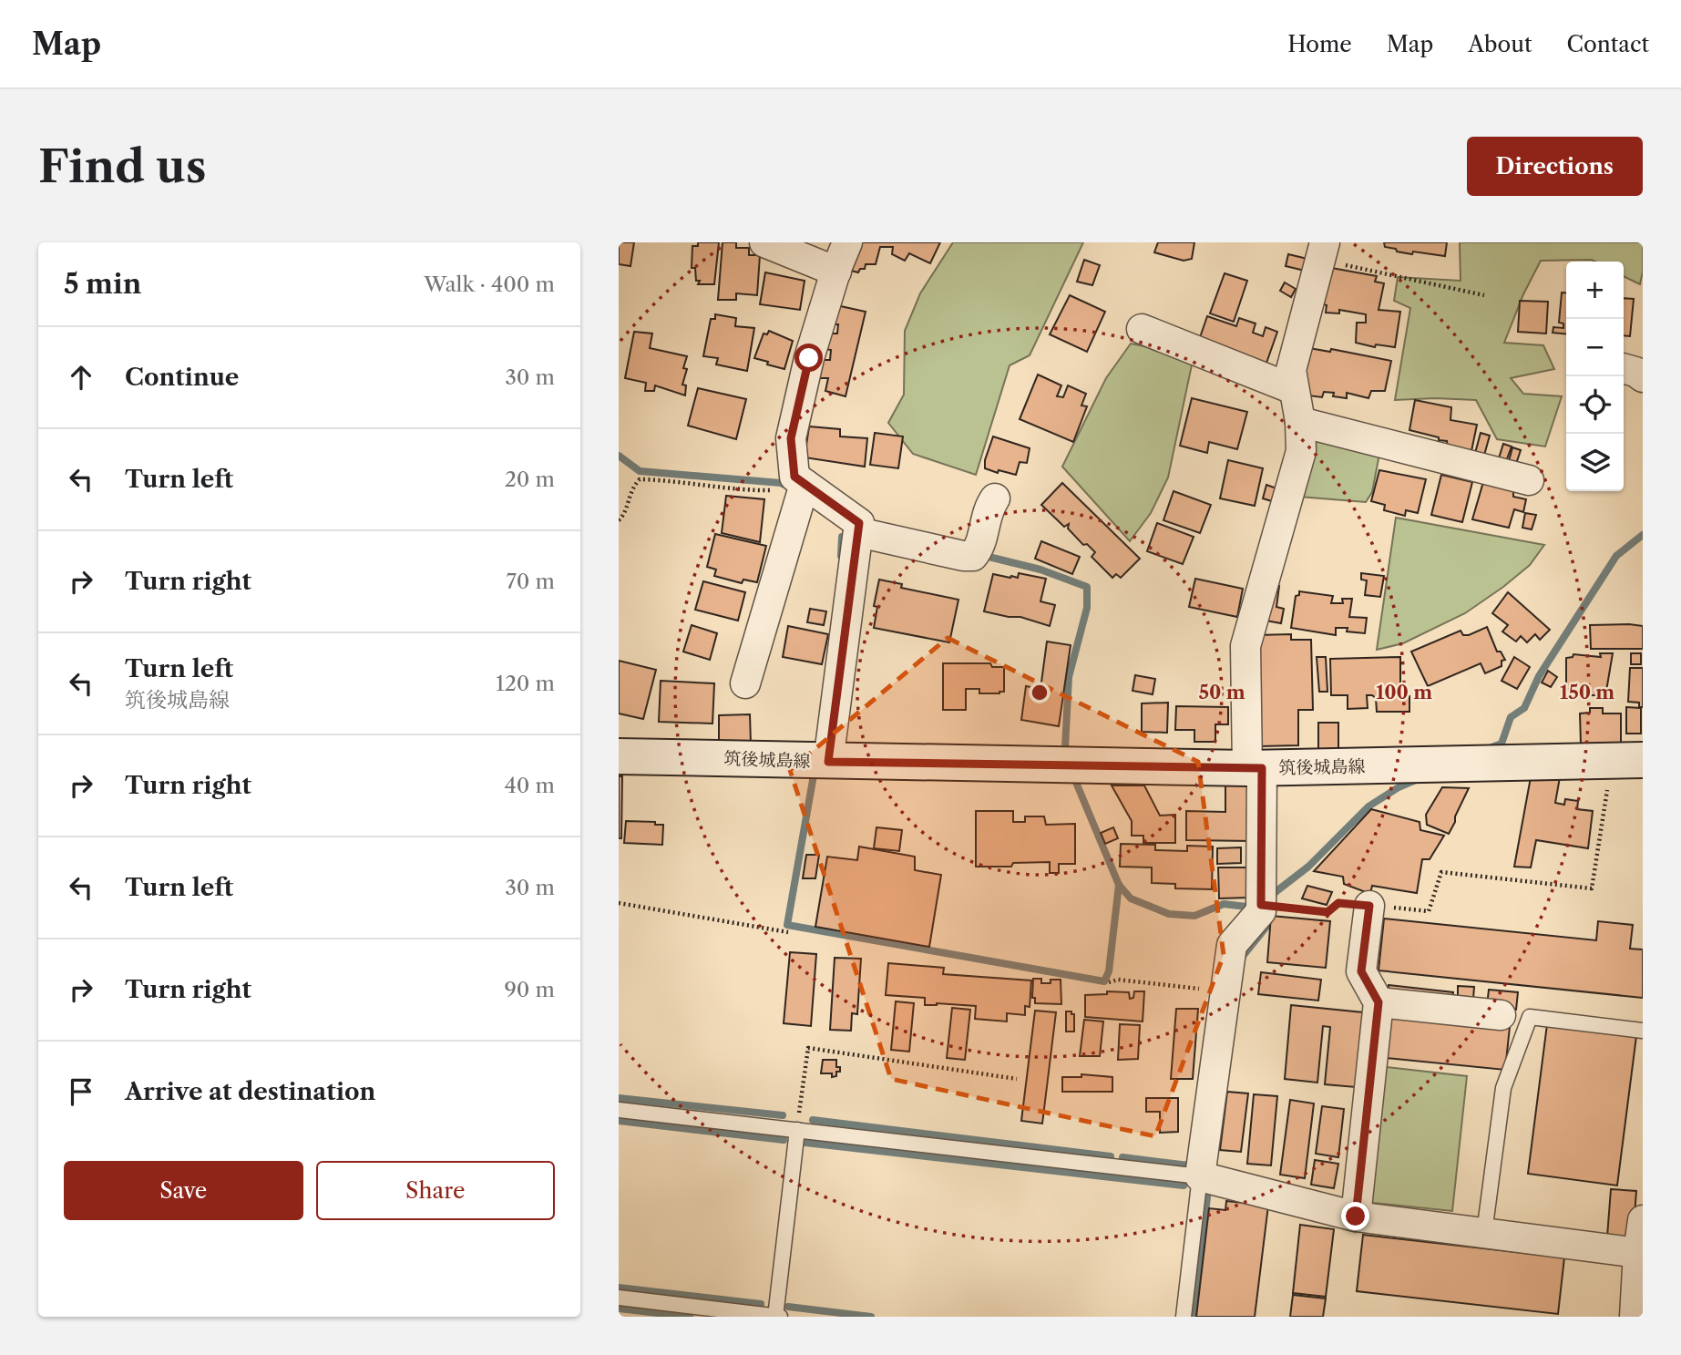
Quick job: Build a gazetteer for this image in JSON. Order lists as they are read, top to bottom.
{
  "streets": {
    "main road": ["筑後城島線"]
  },
  "page": {
    "header": "Map",
    "nav": [
      "Home",
      "Map",
      "About",
      "Contact"
    ],
    "buttons": [
      "Directions",
      ["Save", "Share"]
    ],
    "title": "Find us",
    "heading": ["5 min", "Walk · 400 m"],
    "map_buttons": ["+", "−"],
    "list": [
      ["Continue", "30 m"],
      ["Turn left", "20 m"],
      ["Turn right", "70 m"],
      ["Turn left", "筑後城島線", "120 m"],
      ["Turn right", "40 m"],
      ["Turn left", "30 m"],
      ["Turn right", "90 m"],
      "Arrive at destination"
    ]
  },
  "rings": ["50 m", "100 m", "150 m"]
}
